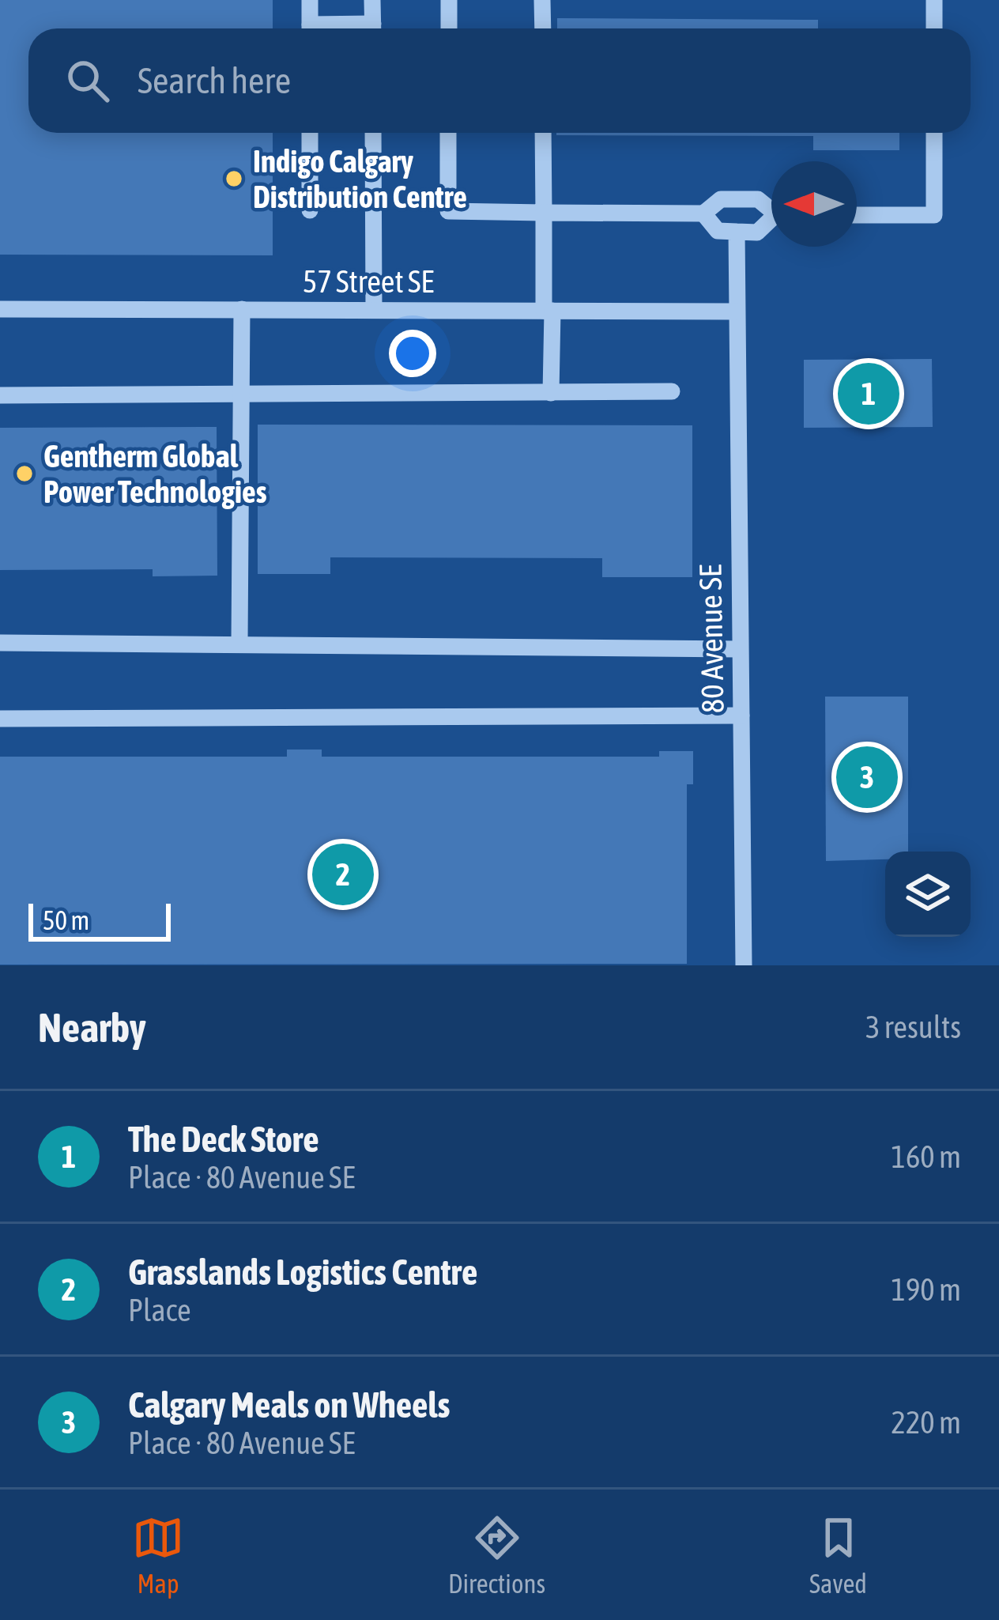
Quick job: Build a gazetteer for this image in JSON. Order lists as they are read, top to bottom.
{
  "streets": {
    "street": ["57 Street SE", "80 Avenue SE"]
  },
  "crossings": [
    ["57 Street SE", "80 Avenue SE"]
  ],
  "places": ["Indigo Calgary Distribution Centre", "Gentherm Global Power Technologies"],
  "scale_bar": "50 m",
  "north": "left",
  "page": {
    "search": "Search here",
    "pins": ["1", "3", "2"],
    "scale": "50 m",
    "heading": ["Nearby", "3 results"],
    "list": [
      {
        "mark": "1",
        "name": "The Deck Store",
        "note": "Place · 80 Avenue SE",
        "value": "160 m"
      },
      {
        "mark": "2",
        "name": "Grasslands Logistics Centre",
        "note": "Place",
        "value": "190 m"
      },
      {
        "mark": "3",
        "name": "Calgary Meals on Wheels",
        "note": "Place · 80 Avenue SE",
        "value": "220 m"
      }
    ],
    "nav": ["Map", "Directions", "Saved"]
  }
}
